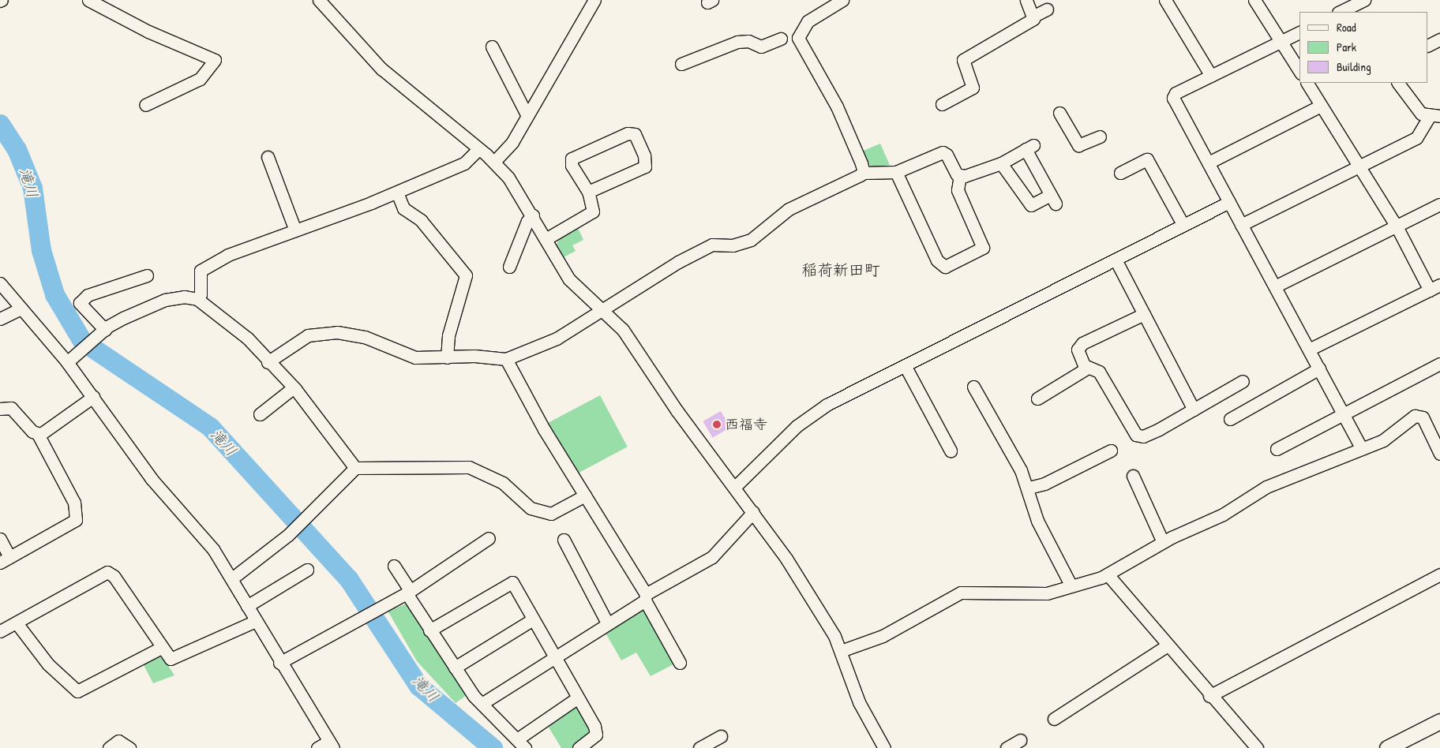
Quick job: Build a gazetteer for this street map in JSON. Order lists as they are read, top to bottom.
{
  "districts": ["稲荷新田町"],
  "water": ["滝川"],
  "places": ["西福寺"],
  "legend": ["Road", "Park", "Building"]
}
